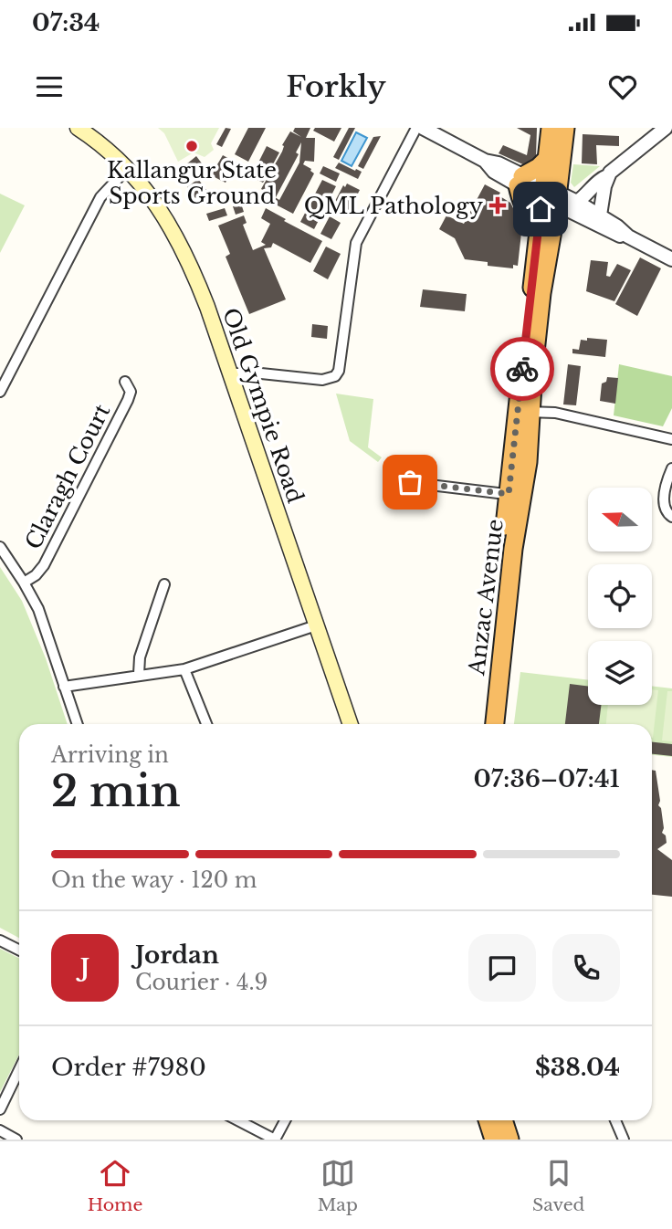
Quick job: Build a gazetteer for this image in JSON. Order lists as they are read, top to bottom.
{
  "streets": {
    "highway": ["Anzac Avenue"],
    "main road": ["Old Gympie Road"],
    "street": ["Claragh Court"]
  },
  "places": {
    "other": ["Kallangur State Sports Ground"],
    "health": ["QML Pathology"]
  },
  "north": "left",
  "page": {
    "status": "07:34",
    "header": "Forkly",
    "heading": ["2 min", "Arriving in", "07:36–07:41"],
    "panel": [
      "Jordan",
      "Courier · 4.9",
      "Order #7980",
      "$38.04"
    ],
    "bar": "On the way · 120 m",
    "round": "J",
    "tabs": ["Home", "Map", "Saved"]
  }
}
